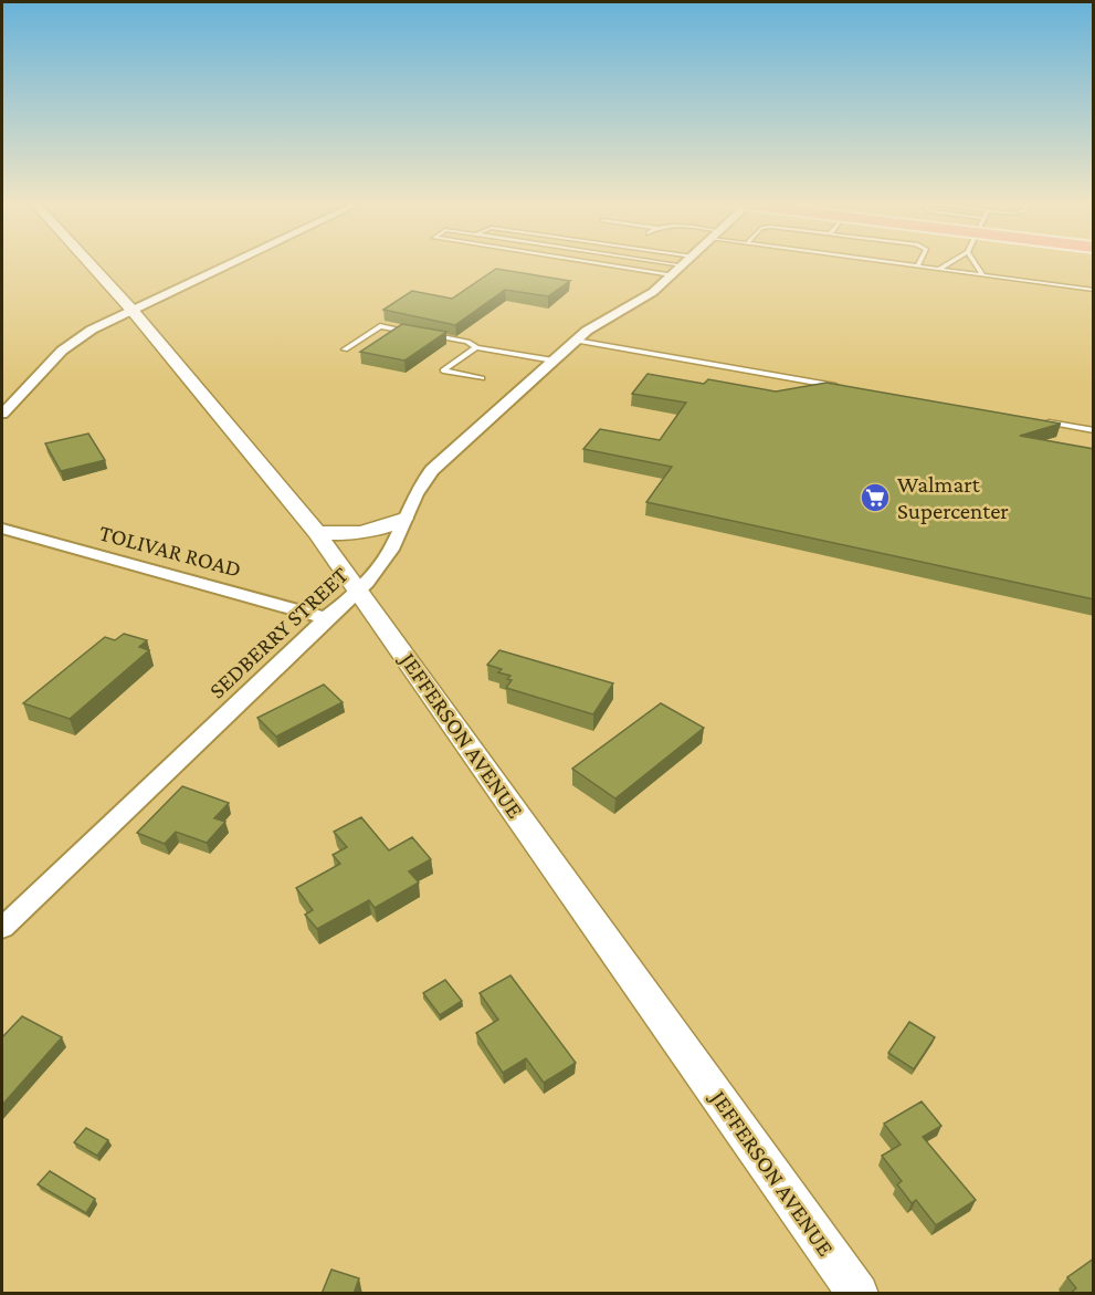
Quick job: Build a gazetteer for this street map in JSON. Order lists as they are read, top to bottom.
{
  "streets": {
    "street": ["TOLIVAR ROAD", "SEDBERRY STREET", "JEFFERSON AVENUE"]
  },
  "crossings": [
    ["TOLIVAR ROAD", "SEDBERRY STREET"],
    ["SEDBERRY STREET", "JEFFERSON AVENUE"]
  ],
  "places": {
    "supermarket": ["Walmart Supercenter"]
  }
}
